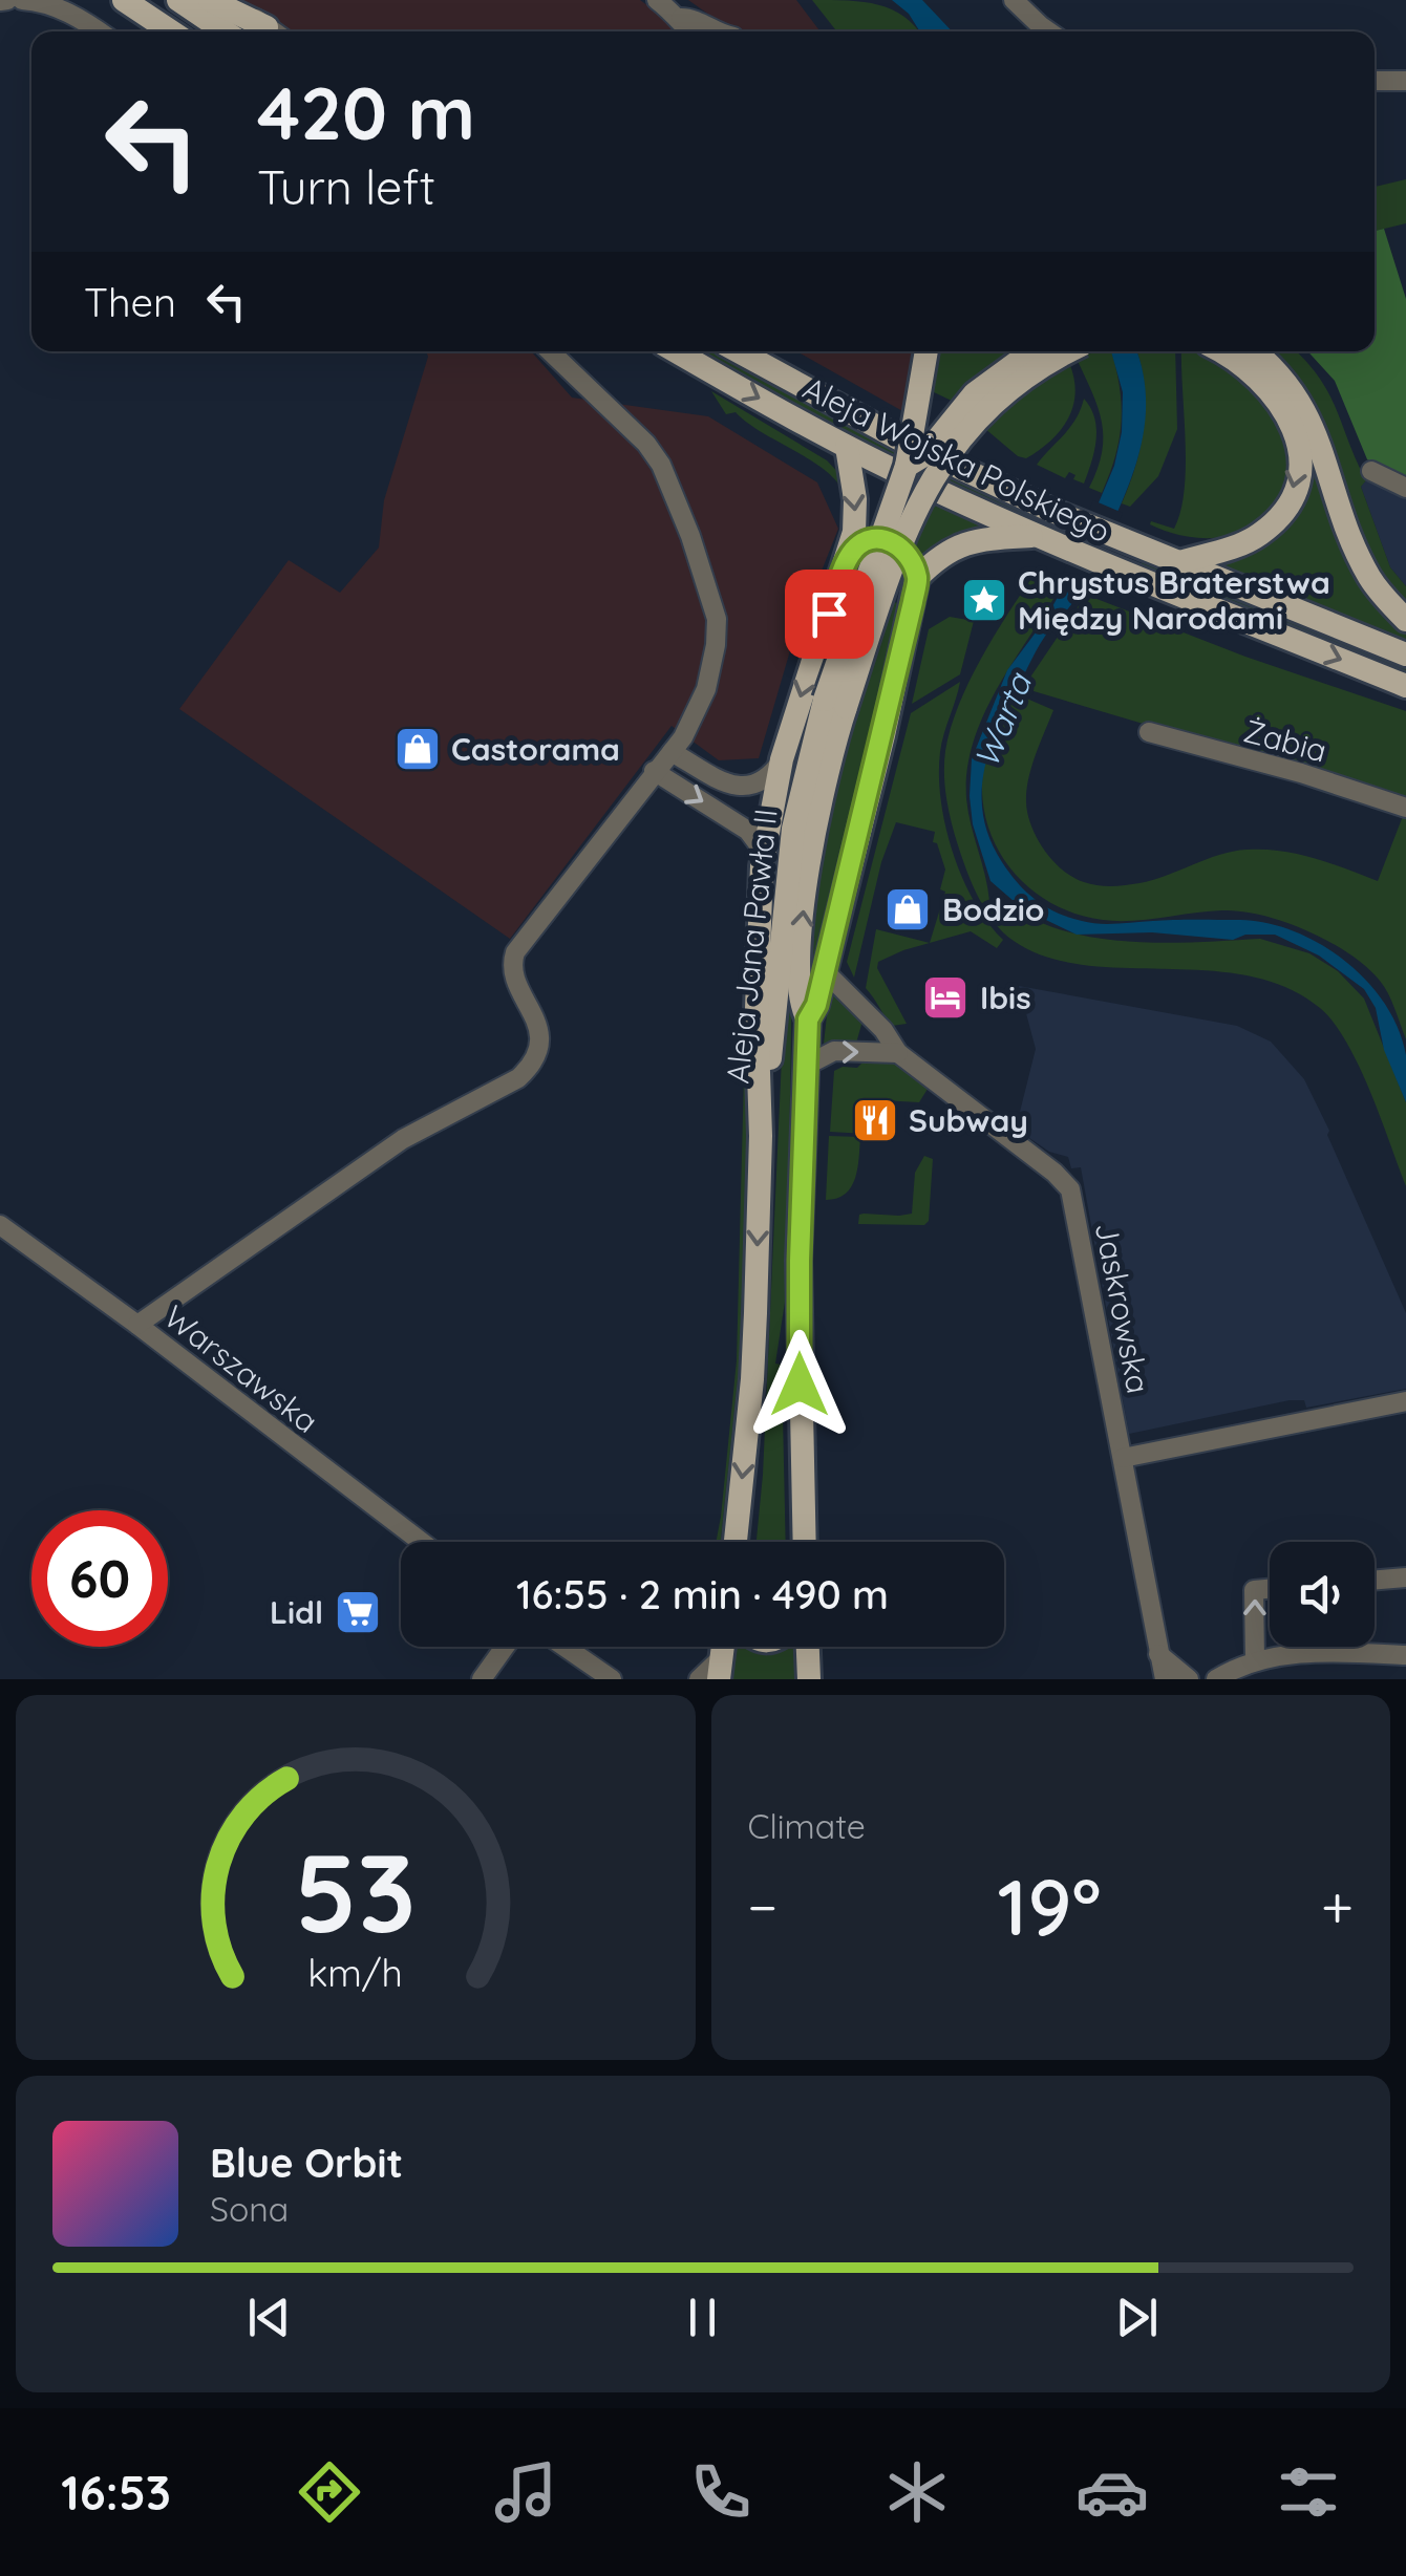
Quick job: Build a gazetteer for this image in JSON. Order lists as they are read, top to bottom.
{
  "streets": {
    "main road": ["Aleja Wojska Polskiego", "Aleja Jana Pawła II"],
    "street": ["Żabia", "Jaskrowska", "Warszawska"]
  },
  "crossings": [
    ["Aleja Wojska Polskiego", "Aleja Jana Pawła II"],
    ["Aleja Jana Pawła II", "Jaskrowska"]
  ],
  "water": ["Warta"],
  "places": {
    "place": ["Chrystus Braterstwa Między Narodami"],
    "shop": ["Castorama", "Bodzio"],
    "hotel": ["Ibis"],
    "restaurant": ["Subway"],
    "supermarket": ["Lidl"]
  },
  "page": {
    "turn": ["420 m", "Turn left"],
    "then": "Then",
    "limit": "60",
    "trip": "16:55 · 2 min · 490 m",
    "tile": "Climate",
    "heat": ["−", "19°", "+"],
    "song": ["Blue Orbit", "Sona"],
    "tabs": "16:53",
    "gauge": ["53", "km/h"]
  }
}
